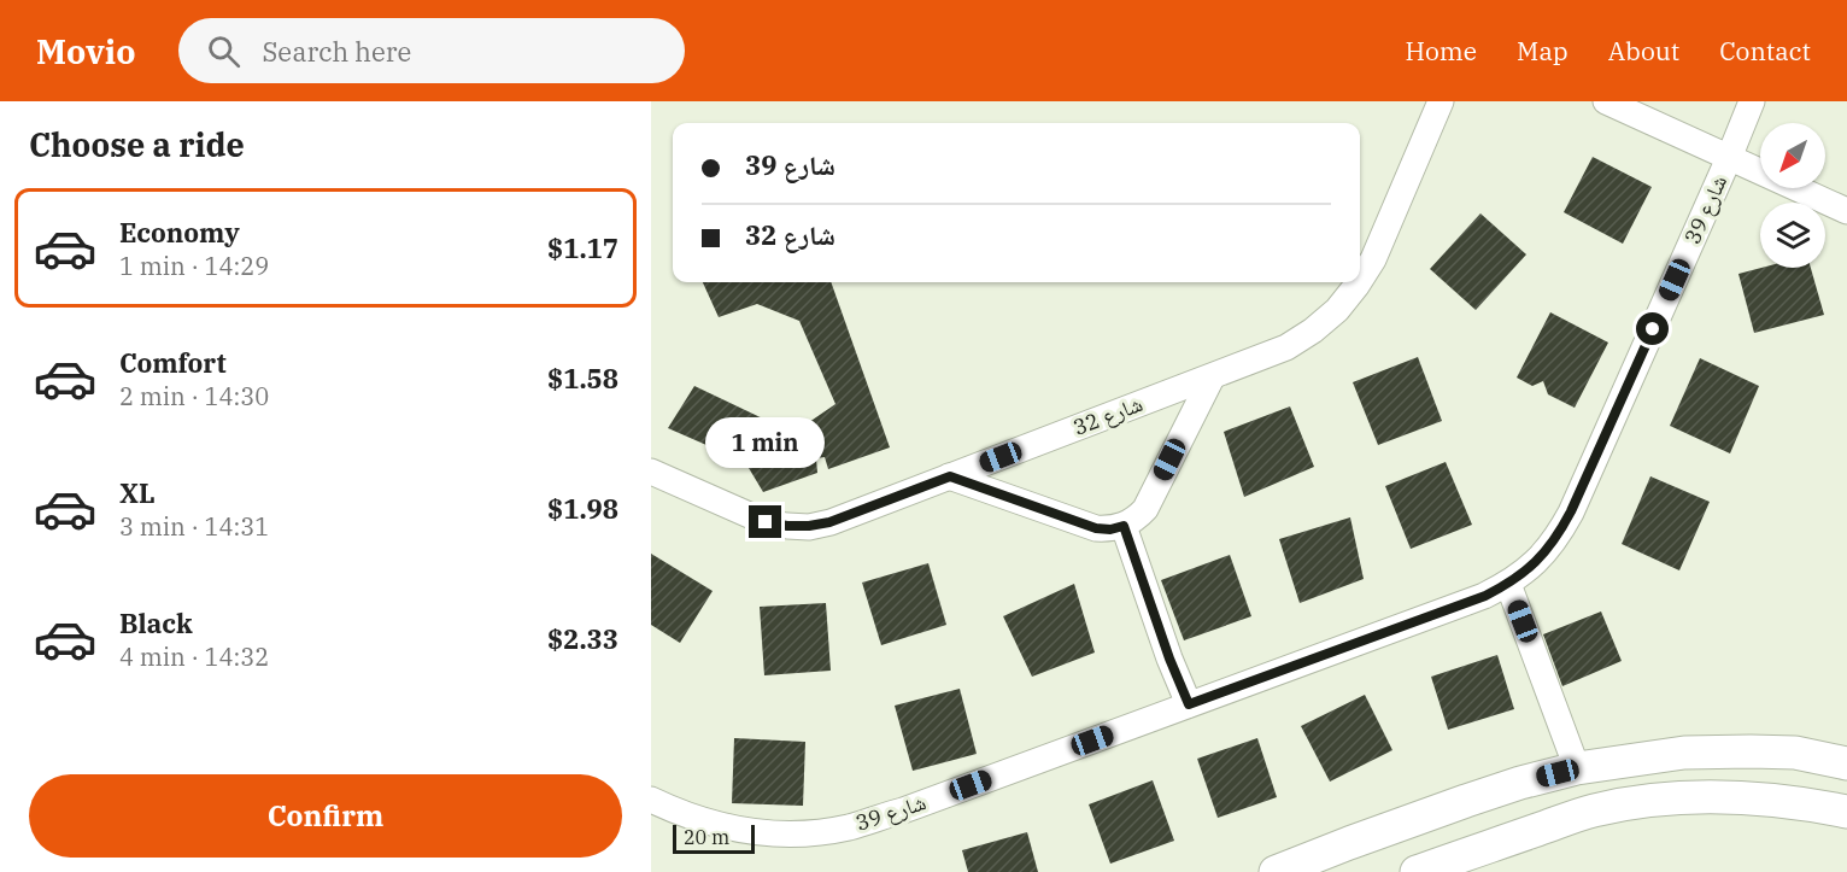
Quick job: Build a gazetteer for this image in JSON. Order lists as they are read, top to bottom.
{
  "streets": {
    "street": ["شارع 39", "شارع 32"]
  },
  "scale_bar": "20 m",
  "north": "bottom left",
  "page": {
    "header": "Movio",
    "search": "Search here",
    "nav": [
      "Home",
      "Map",
      "About",
      "Contact"
    ],
    "heading": "Choose a ride",
    "banner": ["شارع 39", "شارع 32"],
    "list": [
      {
        "name": "Economy",
        "note": "1 min · 14:29",
        "value": "$1.17"
      },
      {
        "name": "Comfort",
        "note": "2 min · 14:30",
        "value": "$1.58"
      },
      {
        "name": "XL",
        "note": "3 min · 14:31",
        "value": "$1.98"
      },
      {
        "name": "Black",
        "note": "4 min · 14:32",
        "value": "$2.33"
      }
    ],
    "bubble": "1 min",
    "buttons": "Confirm",
    "scale": "20 m"
  }
}
